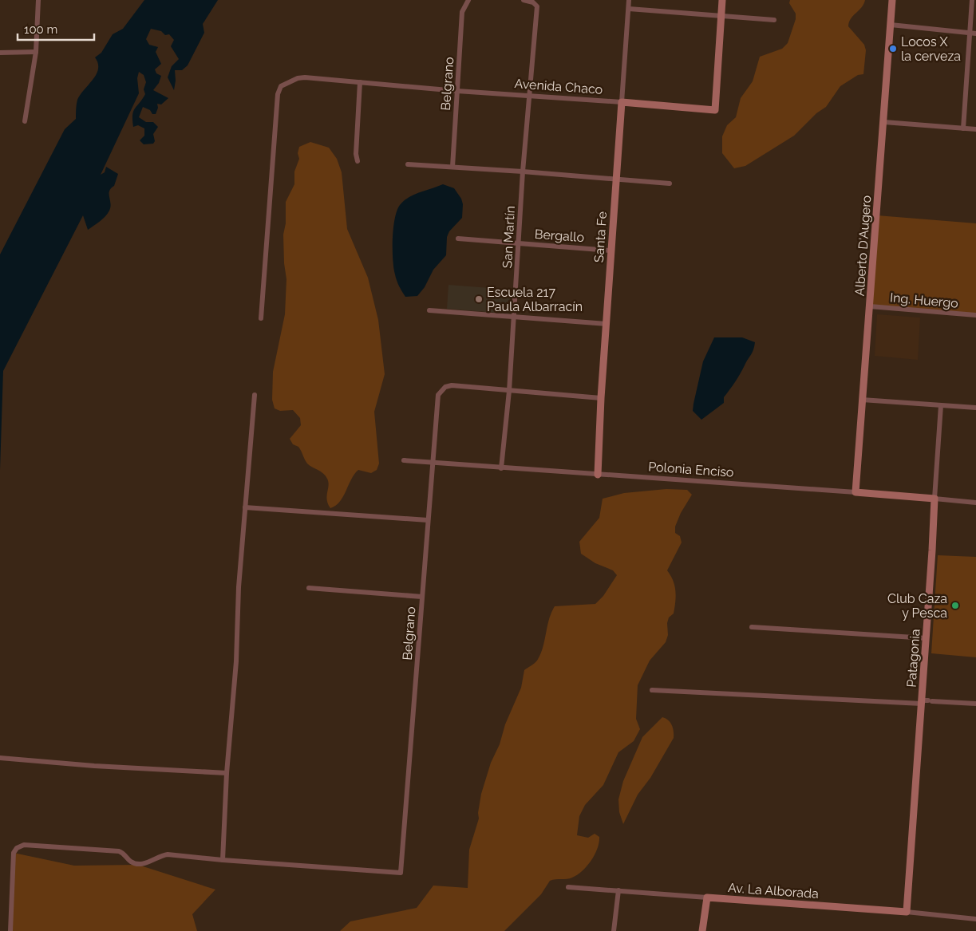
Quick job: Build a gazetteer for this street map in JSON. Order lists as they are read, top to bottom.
{
  "streets": {
    "main road": [
      "Avenida Chaco",
      "Santa Fe",
      "Alberto D'Augero",
      "Polonia Enciso",
      "Patagonia",
      "Av. La Alborada"
    ],
    "street": [
      "Belgrano",
      "Bergallo",
      "San Martín",
      "Ing. Huergo"
    ]
  },
  "crossings": [
    ["Belgrano", "Avenida Chaco"],
    ["Belgrano", "San Martín"],
    ["Belgrano", "Polonia Enciso"],
    ["Avenida Chaco", "San Martín"],
    ["Avenida Chaco", "Santa Fe"],
    ["Bergallo", "San Martín"],
    ["Bergallo", "Santa Fe"],
    ["San Martín", "Polonia Enciso"],
    ["Santa Fe", "Polonia Enciso"],
    ["Alberto D'Augero", "Ing. Huergo"],
    ["Alberto D'Augero", "Polonia Enciso"],
    ["Polonia Enciso", "Patagonia"],
    ["Patagonia", "Av. La Alborada"]
  ],
  "places": ["Locos X la cerveza", "Escuela 217 Paula Albarracín", "Club Caza y Pesca"],
  "scale_bar": "100 m"
}
